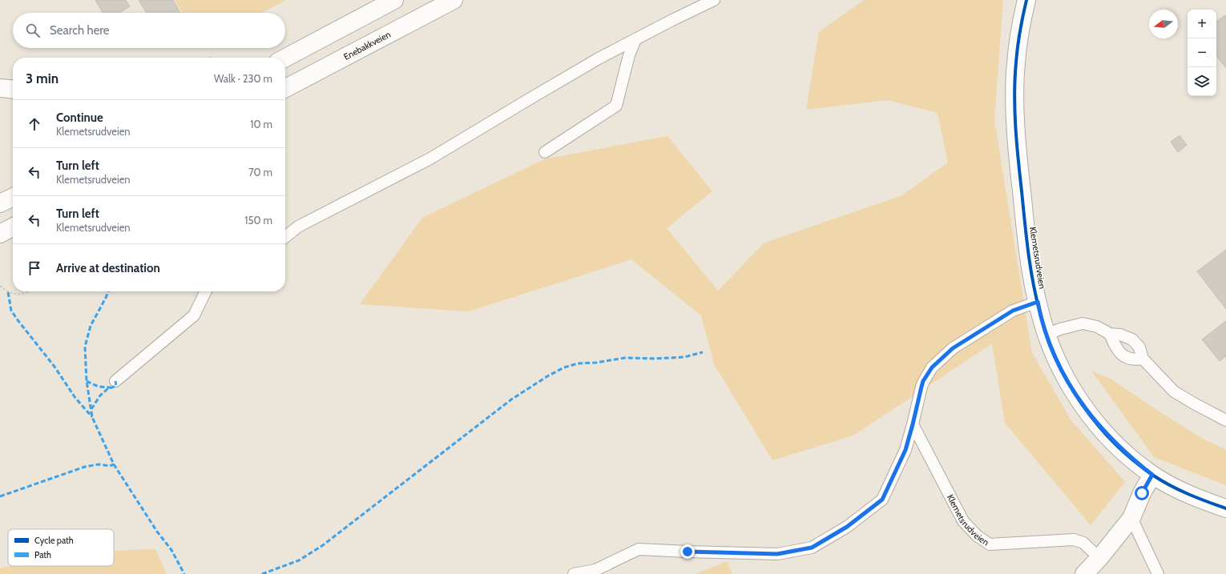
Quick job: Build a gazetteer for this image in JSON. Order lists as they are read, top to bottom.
{
  "streets": {
    "main road": ["Enebakkveien", "Klemetsrudveien"]
  },
  "legend": ["Cycle path", "Path"],
  "north": "left",
  "page": {
    "map_buttons": ["+", "−"],
    "search": "Search here",
    "heading": ["3 min", "Walk · 230 m"],
    "list": [
      ["Continue", "Klemetsrudveien", "10 m"],
      ["Turn left", "Klemetsrudveien", "70 m"],
      ["Turn left", "Klemetsrudveien", "150 m"],
      "Arrive at destination"
    ]
  }
}
